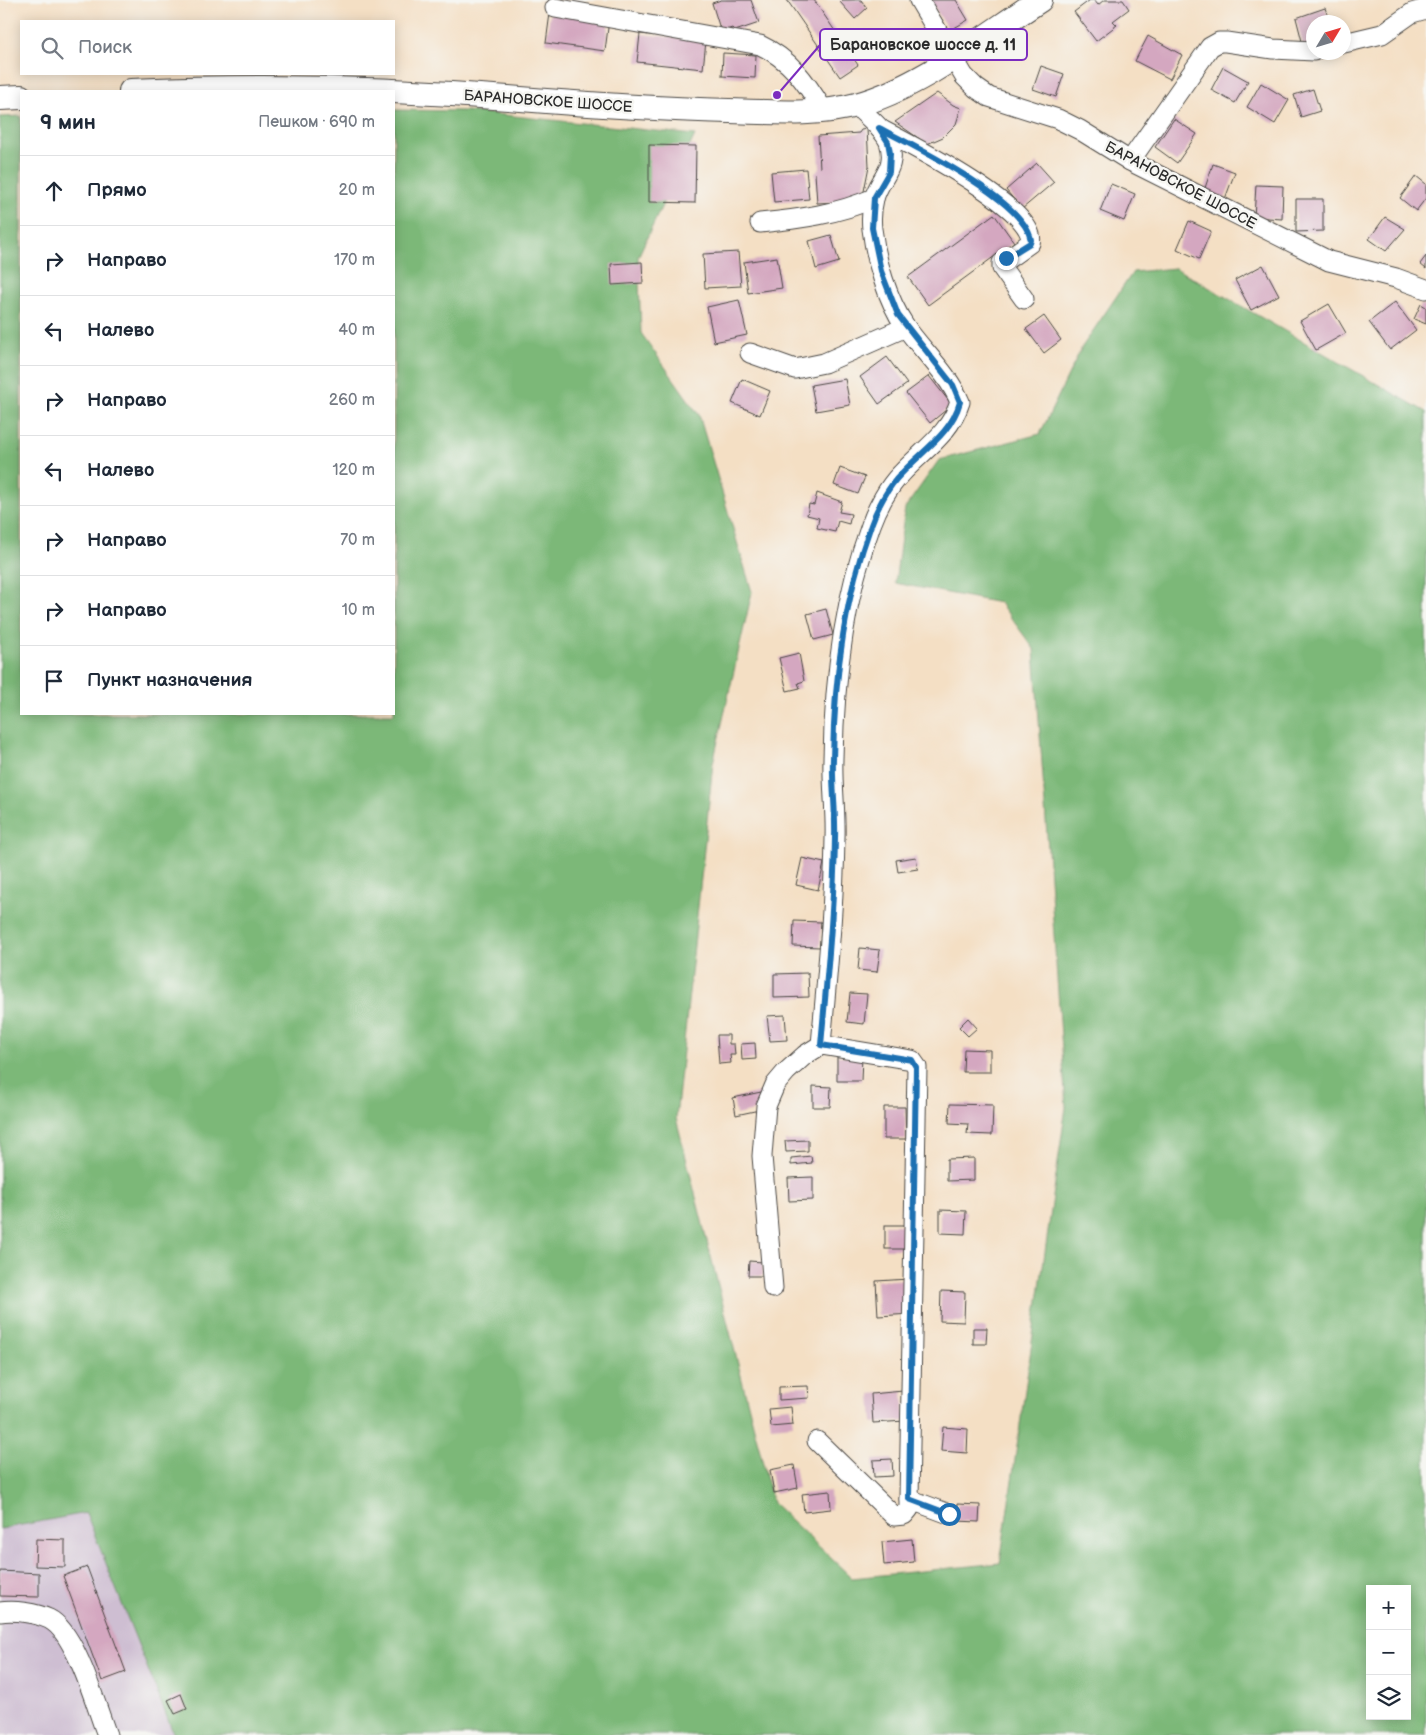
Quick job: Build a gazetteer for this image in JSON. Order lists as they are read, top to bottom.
{
  "streets": {
    "main road": ["БАРАНОВСКОЕ ШОССЕ"]
  },
  "places": ["Барановское шоссе д. 11"],
  "north": "top right",
  "page": {
    "search": "Поиск",
    "heading": ["9 мин", "Пешком · 690 m"],
    "list": [
      ["Прямо", "20 m"],
      ["Направо", "170 m"],
      ["Налево", "40 m"],
      ["Направо", "260 m"],
      ["Налево", "120 m"],
      ["Направо", "70 m"],
      ["Направо", "10 m"],
      "Пункт назначения"
    ],
    "map_buttons": ["+", "−"]
  }
}
